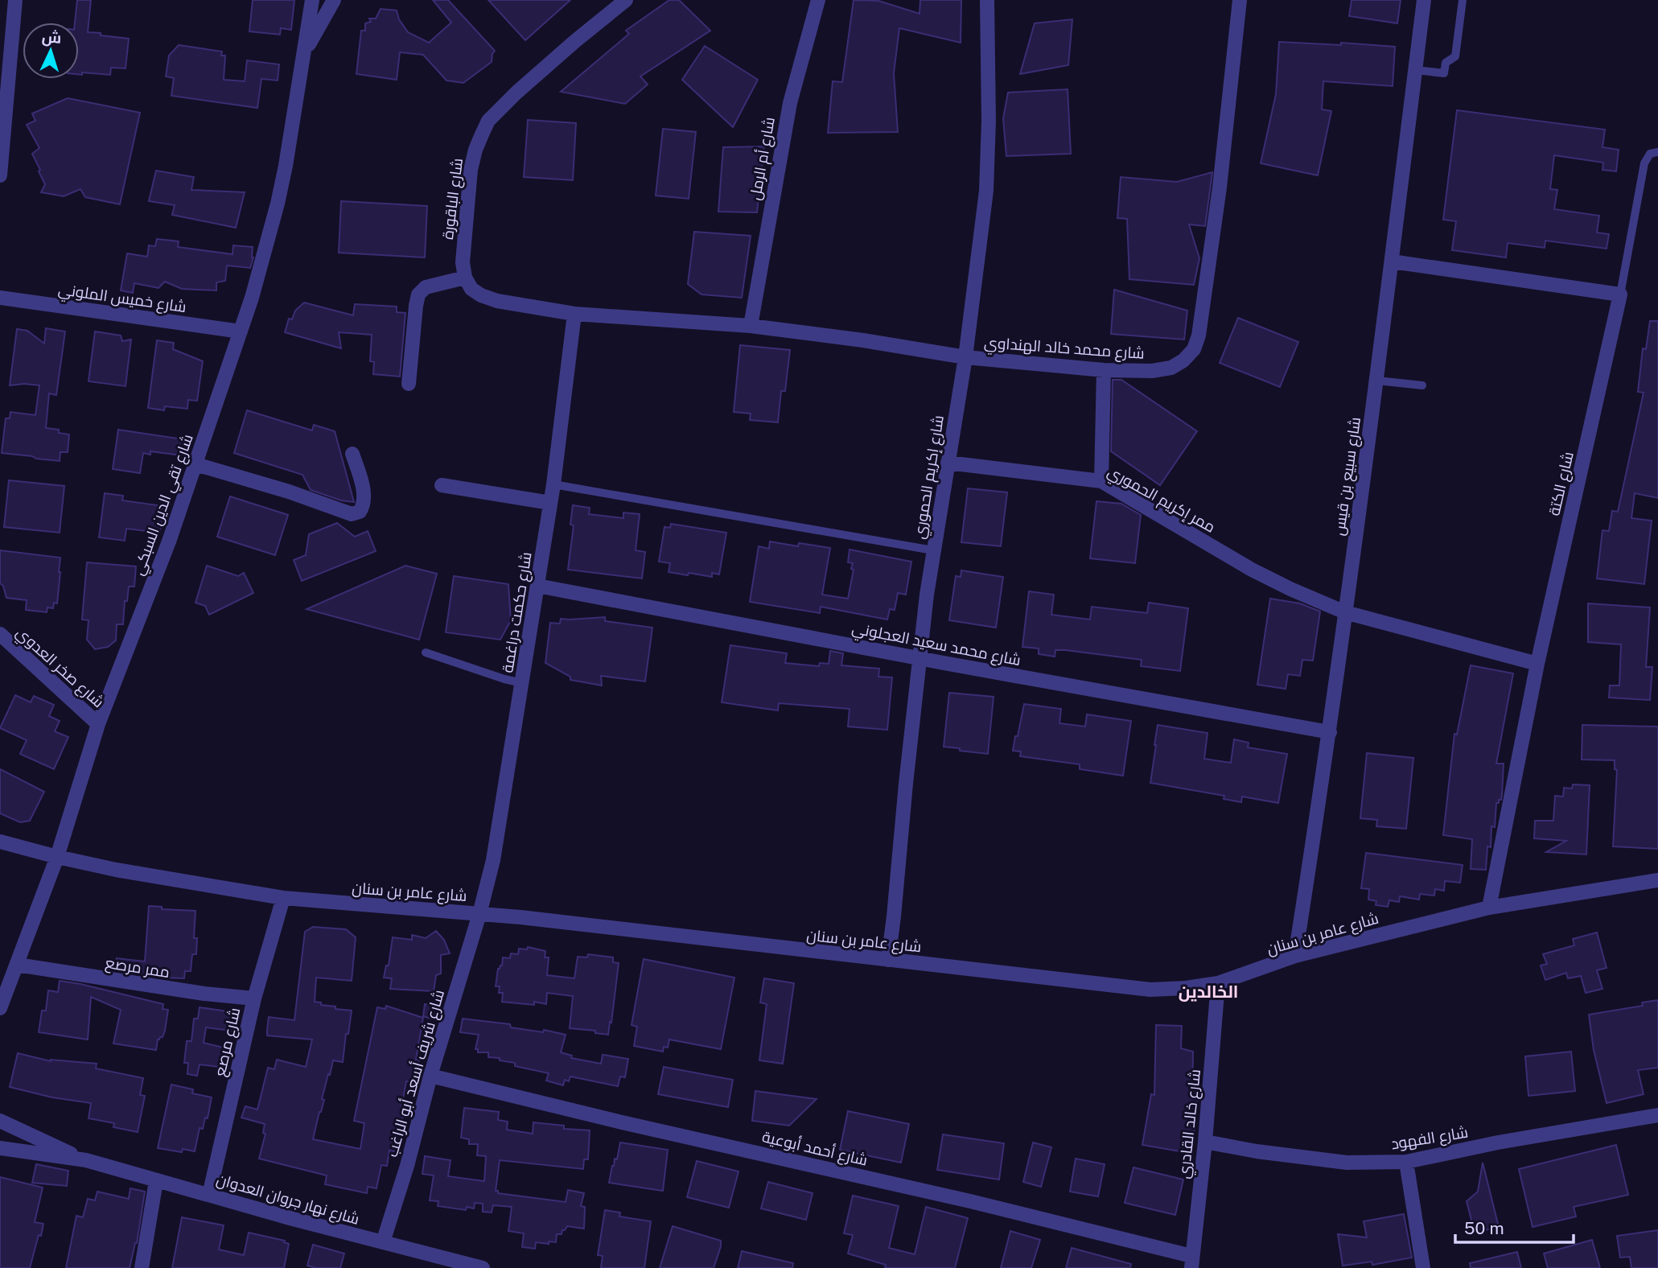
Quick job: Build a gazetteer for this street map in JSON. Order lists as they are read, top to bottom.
{
  "streets": {
    "street": [
      "شارع أم الرمل",
      "شارع الباقورة",
      "شارع خميس الملوني",
      "شارع محمد خالد الهنداوي",
      "شارع سبيع بن قيس",
      "شارع إكريم الحموري",
      "شارع الكتة",
      "ممر إكريم الحموري",
      "شارع تقي الدين السبكي",
      "شارع حكمت دراغمة",
      "شارع محمد سعيد العجلوني",
      "شارع صخر العدوي",
      "شارع عامر بن سنان",
      "ممر مرصع",
      "شارع مرصع",
      "شارع شريف أسعد أبو الراغب",
      "شارع خالد القادري",
      "شارع الفهود",
      "شارع أحمد أبوعية",
      "شارع نهار جروان العدوان"
    ]
  },
  "crossings": [
    ["شارع أم الرمل", "شارع محمد خالد الهنداوي"],
    ["شارع خميس الملوني", "شارع تقي الدين السبكي"],
    ["شارع محمد خالد الهنداوي", "شارع إكريم الحموري"],
    ["شارع محمد خالد الهنداوي", "شارع حكمت دراغمة"],
    ["شارع سبيع بن قيس", "ممر إكريم الحموري"],
    ["شارع سبيع بن قيس", "شارع محمد سعيد العجلوني"],
    ["شارع سبيع بن قيس", "شارع عامر بن سنان"],
    ["شارع إكريم الحموري", "ممر إكريم الحموري"],
    ["شارع إكريم الحموري", "شارع محمد سعيد العجلوني"],
    ["شارع إكريم الحموري", "شارع عامر بن سنان"],
    ["شارع الكتة", "ممر إكريم الحموري"],
    ["شارع الكتة", "شارع عامر بن سنان"],
    ["شارع تقي الدين السبكي", "شارع صخر العدوي"],
    ["شارع تقي الدين السبكي", "شارع عامر بن سنان"],
    ["شارع تقي الدين السبكي", "ممر مرصع"],
    ["شارع حكمت دراغمة", "شارع محمد سعيد العجلوني"],
    ["شارع حكمت دراغمة", "شارع عامر بن سنان"],
    ["شارع حكمت دراغمة", "شارع شريف أسعد أبو الراغب"],
    ["شارع عامر بن سنان", "شارع مرصع"],
    ["شارع عامر بن سنان", "شارع شريف أسعد أبو الراغب"],
    ["شارع عامر بن سنان", "شارع خالد القادري"],
    ["ممر مرصع", "شارع مرصع"],
    ["شارع مرصع", "شارع نهار جروان العدوان"],
    ["شارع شريف أسعد أبو الراغب", "شارع أحمد أبوعية"],
    ["شارع شريف أسعد أبو الراغب", "شارع نهار جروان العدوان"],
    ["شارع خالد القادري", "شارع الفهود"],
    ["شارع خالد القادري", "شارع أحمد أبوعية"]
  ],
  "districts": ["الخالدين"],
  "scale_bar": "50 m",
  "north": "top"
}
